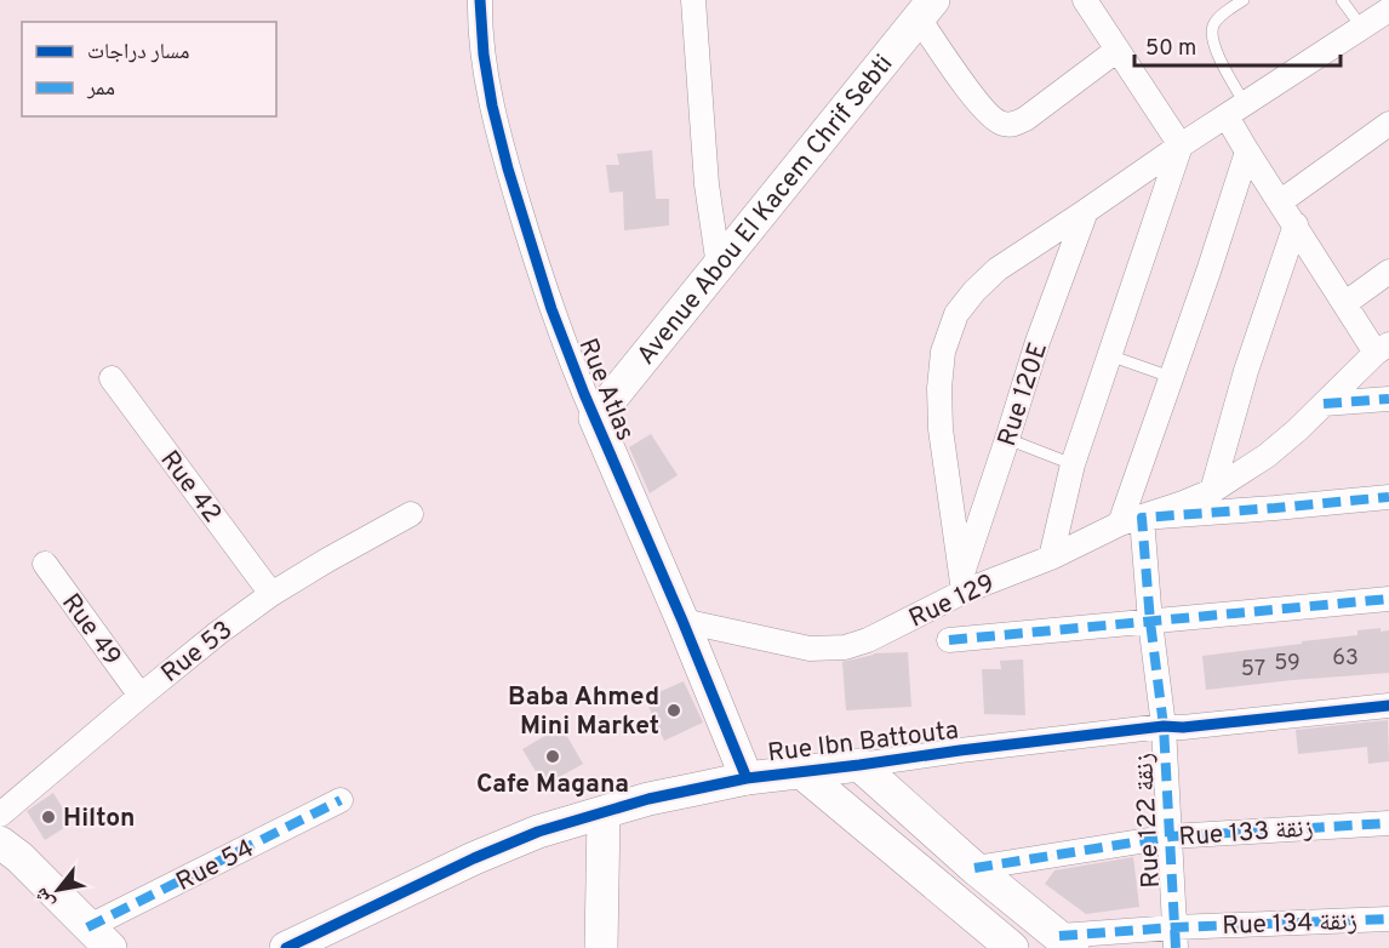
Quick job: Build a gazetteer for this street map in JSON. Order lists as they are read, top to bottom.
{
  "streets": {
    "street": [
      "Avenue Abou El Kacem Chrif Sebti",
      "Rue Atlas",
      "Rue 120E",
      "Rue 42",
      "Rue 129",
      "Rue 49",
      "Rue 53",
      "Rue Ibn Battouta",
      "Rue 122 زنقة",
      "Rue 133 زنقة",
      "Rue 54",
      "Rue 134 زنقة"
    ]
  },
  "crossings": [
    ["Avenue Abou El Kacem Chrif Sebti", "Rue Atlas"],
    ["Rue Atlas", "Rue 129"],
    ["Rue Atlas", "Rue Ibn Battouta"],
    ["Rue 120E", "Rue 129"],
    ["Rue 42", "Rue 53"],
    ["Rue 129", "Rue 122 زنقة"],
    ["Rue 49", "Rue 53"],
    ["Rue Ibn Battouta", "Rue 122 زنقة"],
    ["Rue 122 زنقة", "Rue 133 زنقة"],
    ["Rue 122 زنقة", "Rue 134 زنقة"]
  ],
  "places": ["Baba Ahmed Mini Market", "Cafe Magana", "Hilton"],
  "house_numbers": ["63", "59", "57"],
  "legend": ["مسار دراجات", "ممر"],
  "scale_bar": "50 m",
  "north": "bottom left"
}
